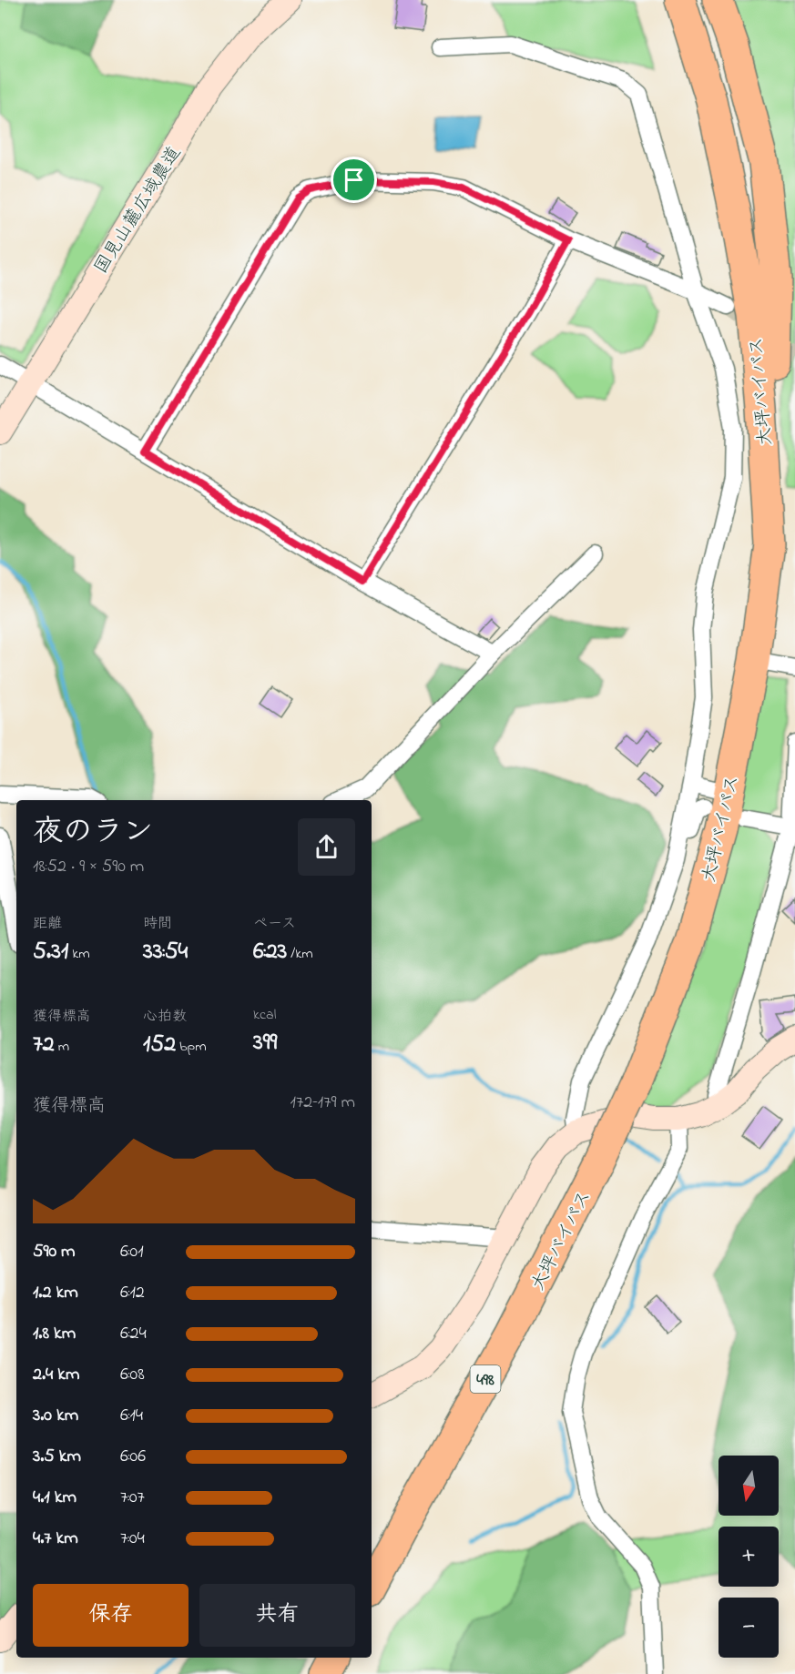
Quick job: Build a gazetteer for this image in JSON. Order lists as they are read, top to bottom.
{
  "streets": {
    "highway": ["大坪バイパス", "498"],
    "street": ["国見山麓広域農道"]
  },
  "north": "bottom",
  "page": {
    "heading": ["夜のラン", "18:52 · 9 × 590 m"],
    "stats": [
      ["距離", "5.31 km"],
      ["時間", "33:54"],
      ["ペース", "6:23 /km"],
      ["獲得標高", "72 m"],
      ["心拍数", "152 bpm"],
      ["kcal", "399"]
    ],
    "chart": ["獲得標高", "172–179 m"],
    "list": [
      {
        "name": "590 m",
        "note": "6:01"
      },
      {
        "name": "1.2 km",
        "note": "6:12"
      },
      {
        "name": "1.8 km",
        "note": "6:24"
      },
      {
        "name": "2.4 km",
        "note": "6:08"
      },
      {
        "name": "3.0 km",
        "note": "6:14"
      },
      {
        "name": "3.5 km",
        "note": "6:06"
      },
      {
        "name": "4.1 km",
        "note": "7:07"
      },
      {
        "name": "4.7 km",
        "note": "7:04"
      }
    ],
    "map_buttons": ["+", "−"],
    "buttons": ["保存", "共有"]
  }
}
